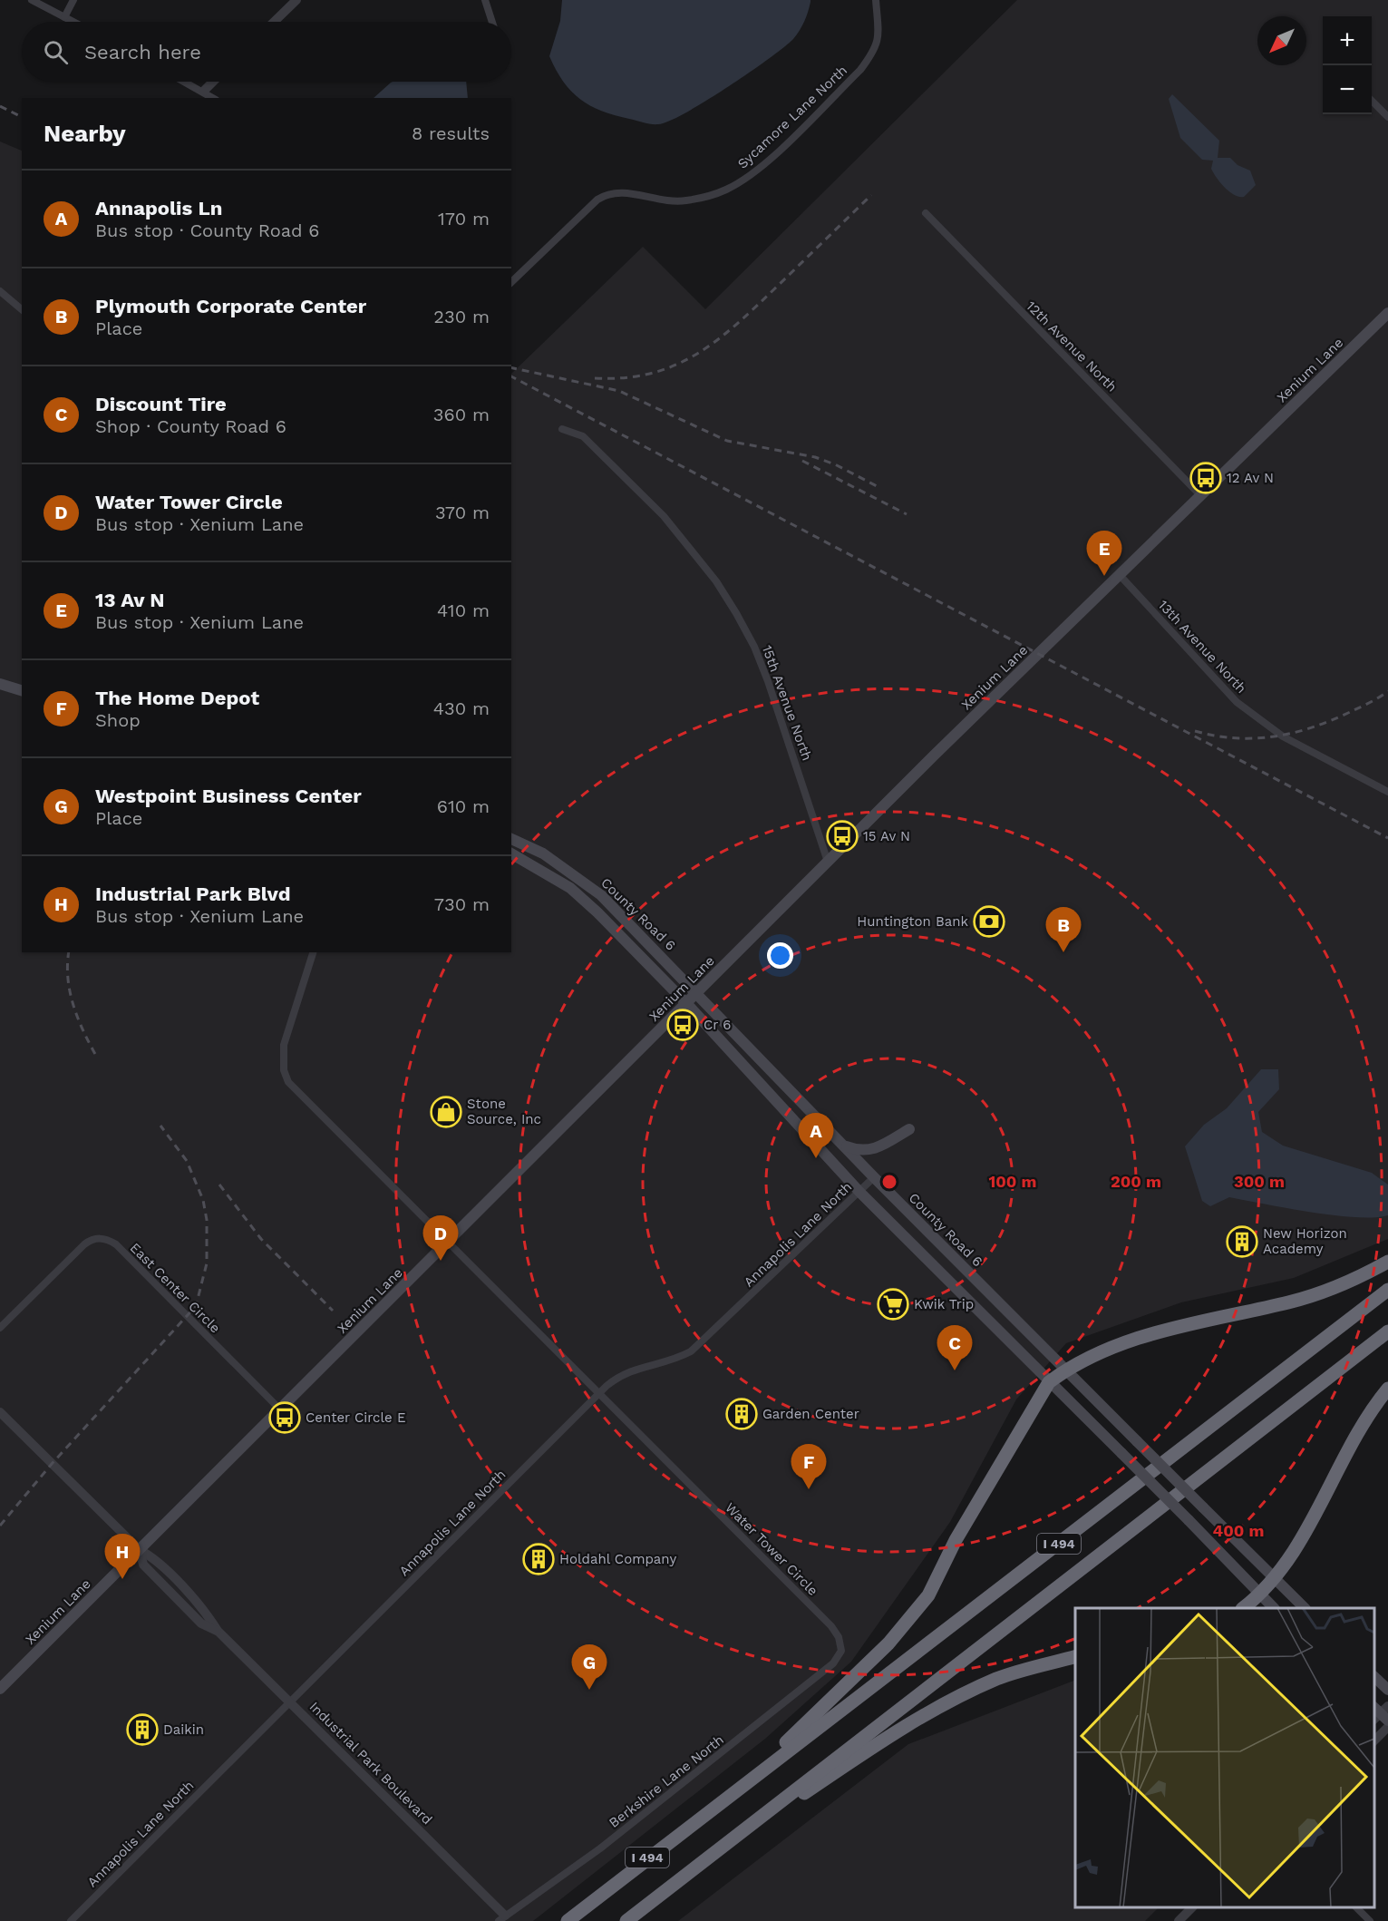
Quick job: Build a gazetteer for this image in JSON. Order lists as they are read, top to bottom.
{
  "streets": {
    "highway": ["I 494"],
    "main road": ["Xenium Lane", "County Road 6"],
    "street": [
      "Sycamore Lane North",
      "12th Avenue North",
      "13th Avenue North",
      "15th Avenue North",
      "Annapolis Lane North",
      "East Center Circle",
      "Water Tower Circle",
      "Industrial Park Boulevard",
      "Berkshire Lane North"
    ]
  },
  "crossings": [
    ["12th Avenue North", "Xenium Lane"],
    ["Xenium Lane", "13th Avenue North"],
    ["Xenium Lane", "15th Avenue North"],
    ["Xenium Lane", "County Road 6"],
    ["Xenium Lane", "East Center Circle"],
    ["Xenium Lane", "Water Tower Circle"],
    ["Xenium Lane", "Industrial Park Boulevard"],
    ["County Road 6", "Annapolis Lane North"],
    ["Annapolis Lane North", "Water Tower Circle"],
    ["Annapolis Lane North", "Industrial Park Boulevard"],
    ["Water Tower Circle", "Berkshire Lane North"],
    ["Industrial Park Boulevard", "Berkshire Lane North"]
  ],
  "places": {
    "bus stop": [
      "12 Av N",
      "15 Av N",
      "Cr 6",
      "Center Circle E"
    ],
    "bank": ["Huntington Bank"],
    "shop": ["Stone Source, Inc"],
    "building": [
      "New Horizon Academy",
      "Garden Center",
      "Holdahl Company",
      "Daikin"
    ],
    "supermarket": ["Kwik Trip"]
  },
  "north": "bottom left",
  "page": {
    "map_buttons": ["+", "−"],
    "search": "Search here",
    "heading": ["Nearby", "8 results"],
    "list": [
      {
        "mark": "A",
        "name": "Annapolis Ln",
        "note": "Bus stop · County Road 6",
        "value": "170 m"
      },
      {
        "mark": "B",
        "name": "Plymouth Corporate Center",
        "note": "Place",
        "value": "230 m"
      },
      {
        "mark": "C",
        "name": "Discount Tire",
        "note": "Shop · County Road 6",
        "value": "360 m"
      },
      {
        "mark": "D",
        "name": "Water Tower Circle",
        "note": "Bus stop · Xenium Lane",
        "value": "370 m"
      },
      {
        "mark": "E",
        "name": "13 Av N",
        "note": "Bus stop · Xenium Lane",
        "value": "410 m"
      },
      {
        "mark": "F",
        "name": "The Home Depot",
        "note": "Shop",
        "value": "430 m"
      },
      {
        "mark": "G",
        "name": "Westpoint Business Center",
        "note": "Place",
        "value": "610 m"
      },
      {
        "mark": "H",
        "name": "Industrial Park Blvd",
        "note": "Bus stop · Xenium Lane",
        "value": "730 m"
      }
    ],
    "pins": [
      "E",
      "B",
      "A",
      "D",
      "C",
      "F",
      "H",
      "G"
    ]
  },
  "rings": [
    "100 m",
    "200 m",
    "300 m",
    "400 m"
  ]
}
